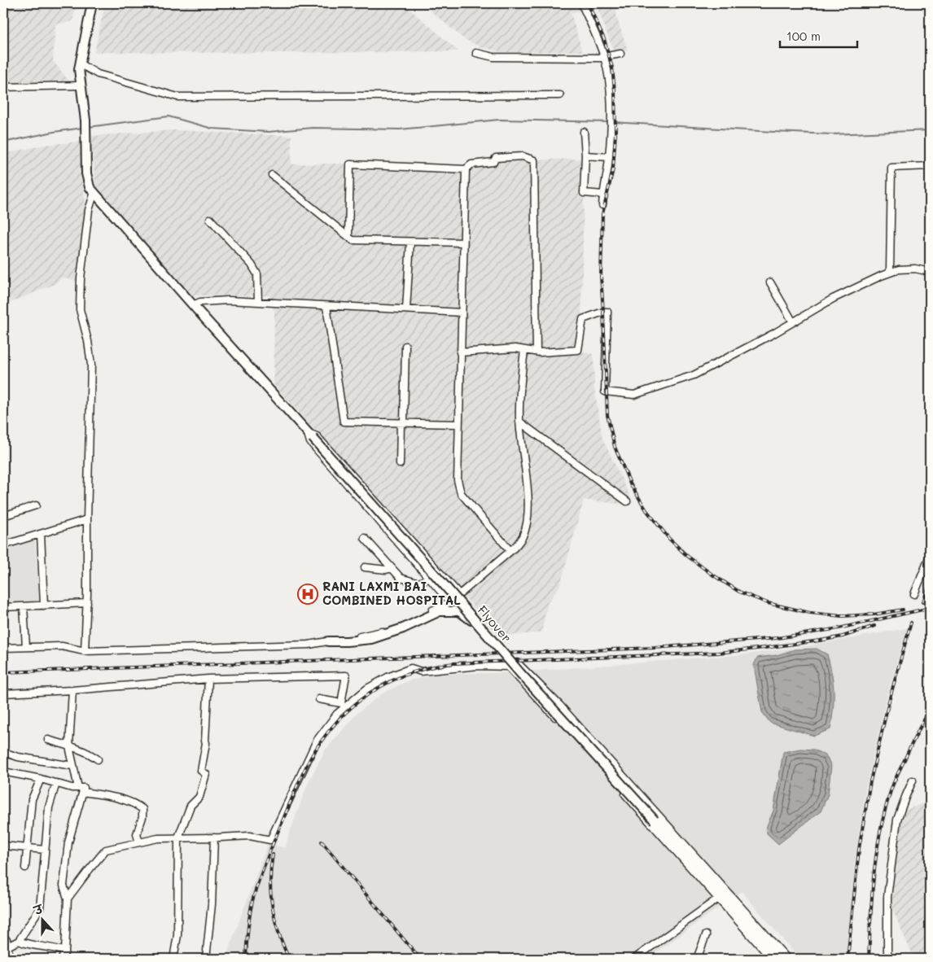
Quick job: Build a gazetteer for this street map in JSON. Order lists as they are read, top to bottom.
{
  "streets": {
    "main road": ["Flyover"]
  },
  "places": {
    "hospital": ["RANI LAXMI BAI COMBINED HOSPITAL"]
  },
  "scale_bar": "100 m",
  "north": "top"
}
